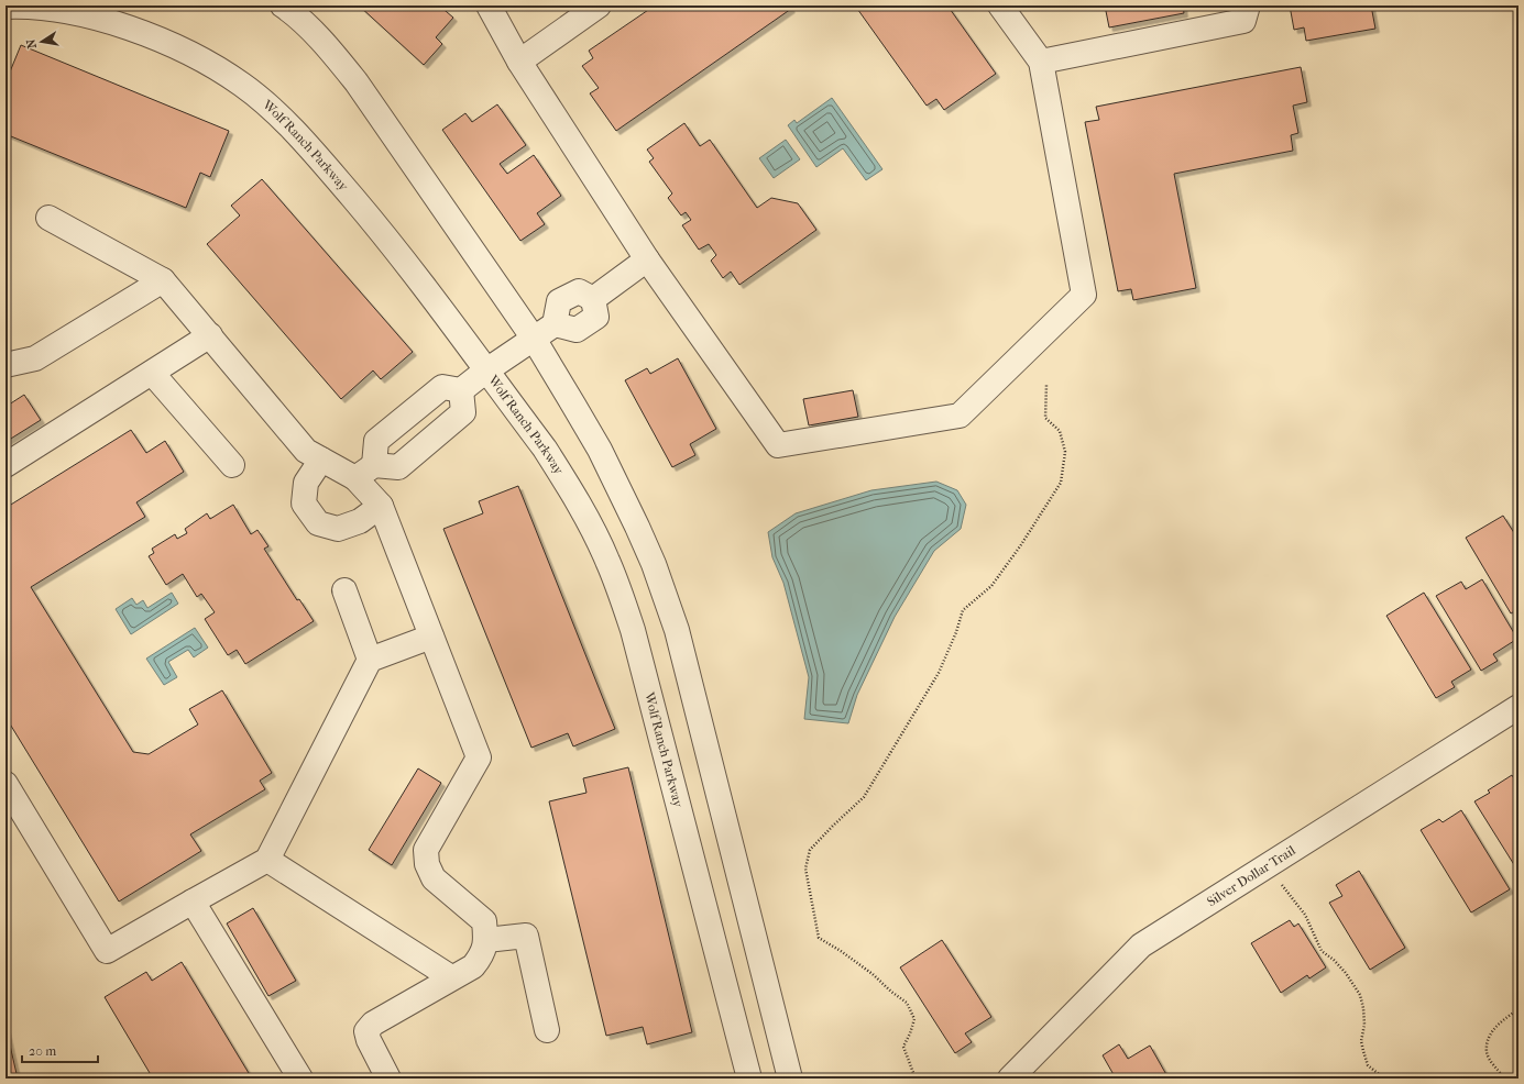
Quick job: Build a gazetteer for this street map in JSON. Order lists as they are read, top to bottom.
{
  "streets": {
    "street": ["Wolf Ranch Parkway", "Silver Dollar Trail"]
  },
  "scale_bar": "20 m",
  "north": "left"
}
